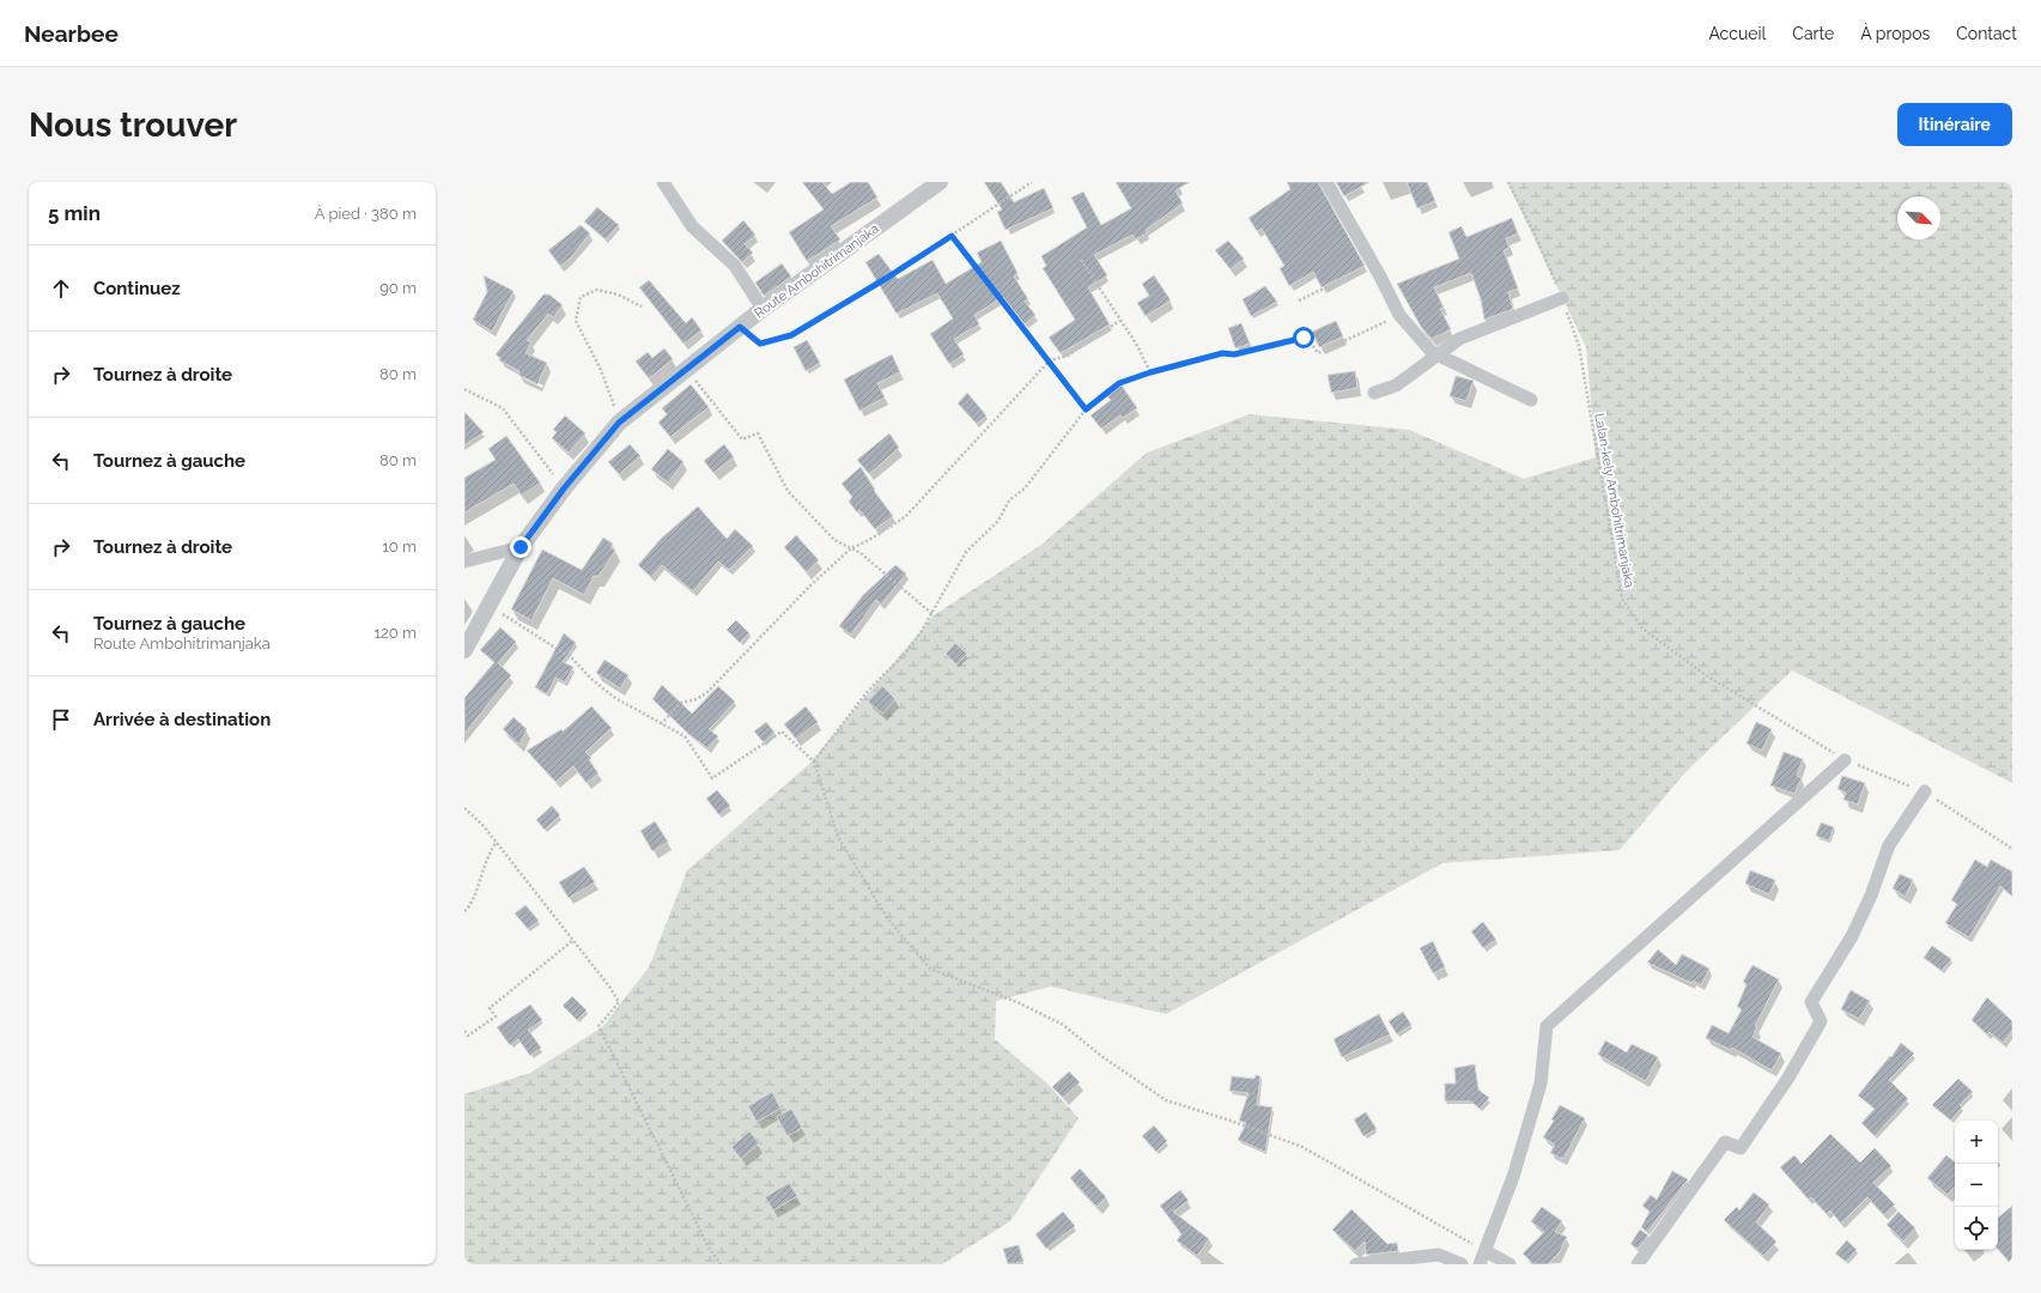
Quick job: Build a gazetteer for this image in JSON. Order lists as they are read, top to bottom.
{
  "streets": {
    "street": ["Route Ambohitrimanjaka"],
    "path": ["Lalan-kely Ambohitrimanjaka"]
  },
  "north": "bottom right",
  "page": {
    "header": "Nearbee",
    "nav": [
      "Accueil",
      "Carte",
      "À propos",
      "Contact"
    ],
    "buttons": "Itinéraire",
    "title": "Nous trouver",
    "heading": ["5 min", "À pied · 380 m"],
    "list": [
      ["Continuez", "90 m"],
      ["Tournez à droite", "80 m"],
      ["Tournez à gauche", "80 m"],
      ["Tournez à droite", "10 m"],
      ["Tournez à gauche", "Route Ambohitrimanjaka", "120 m"],
      "Arrivée à destination"
    ],
    "map_buttons": ["+", "−"]
  }
}
